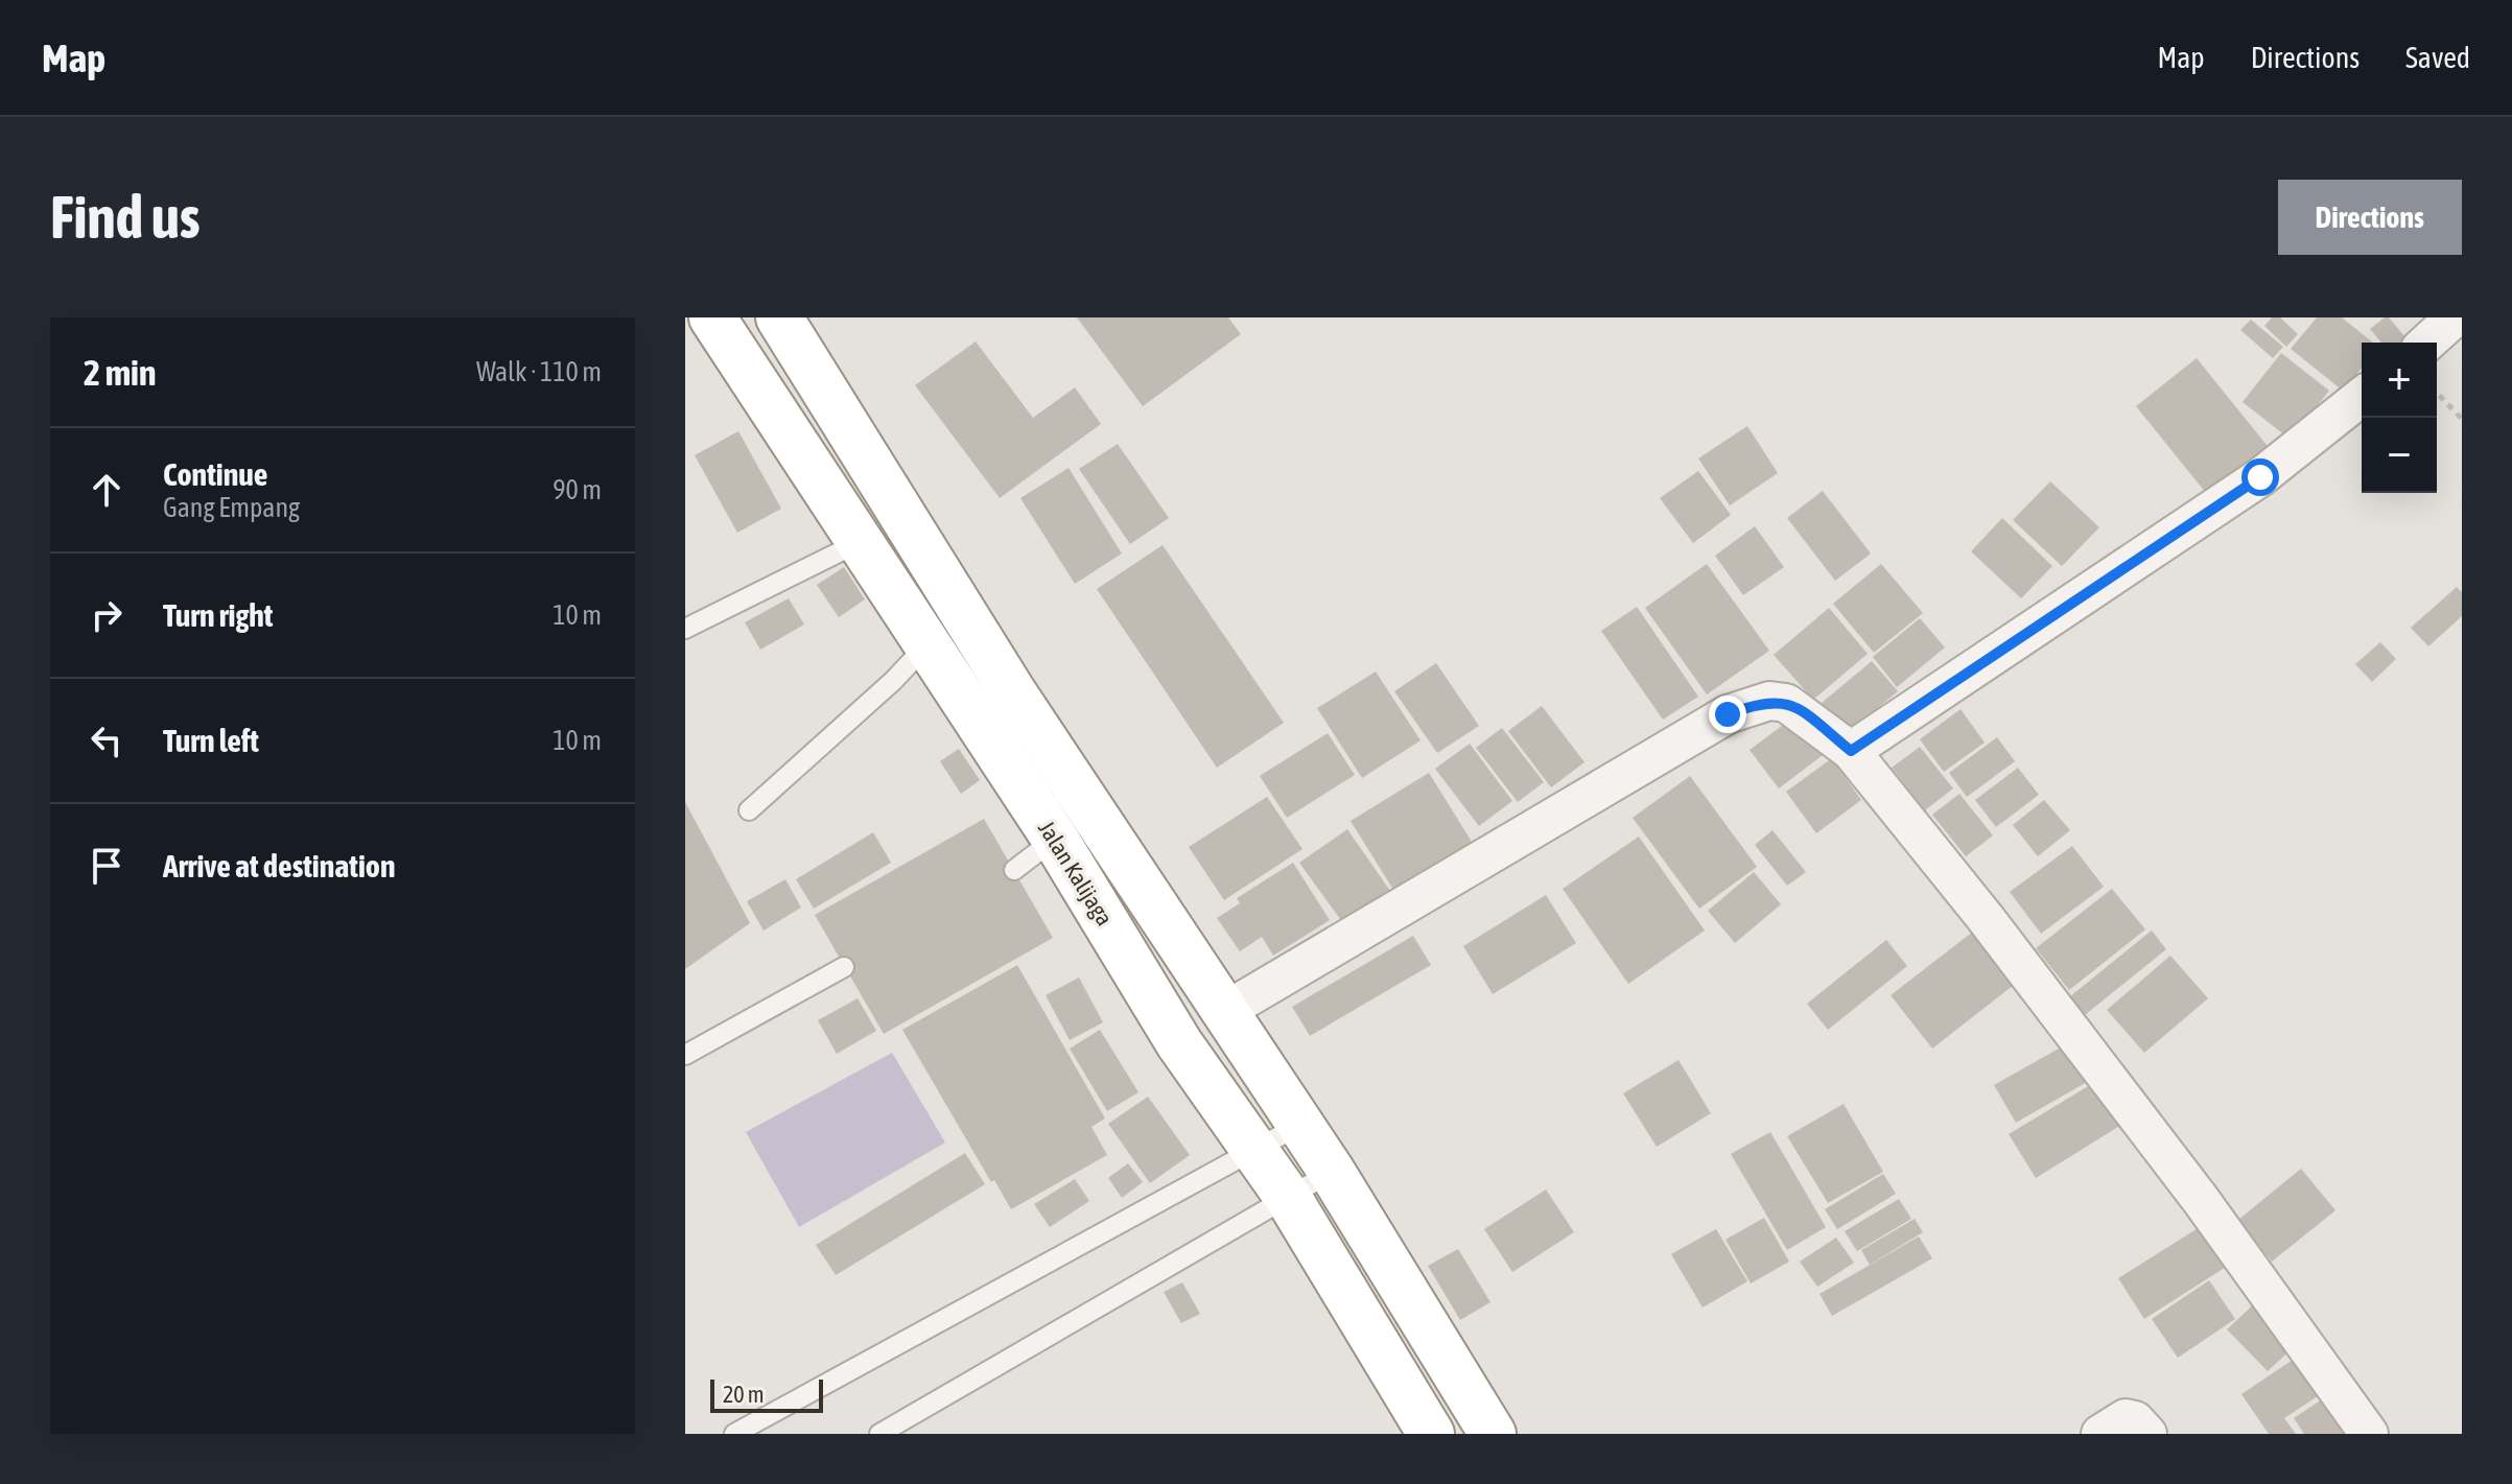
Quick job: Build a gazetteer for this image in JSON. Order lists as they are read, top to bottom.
{
  "streets": {
    "highway": ["Jalan Kalijaga"]
  },
  "scale_bar": "20 m",
  "page": {
    "header": "Map",
    "nav": ["Map", "Directions", "Saved"],
    "buttons": "Directions",
    "title": "Find us",
    "heading": ["2 min", "Walk · 110 m"],
    "map_buttons": ["+", "−"],
    "list": [
      ["Continue", "Gang Empang", "90 m"],
      ["Turn right", "10 m"],
      ["Turn left", "10 m"],
      "Arrive at destination"
    ],
    "scale": "20 m"
  }
}
